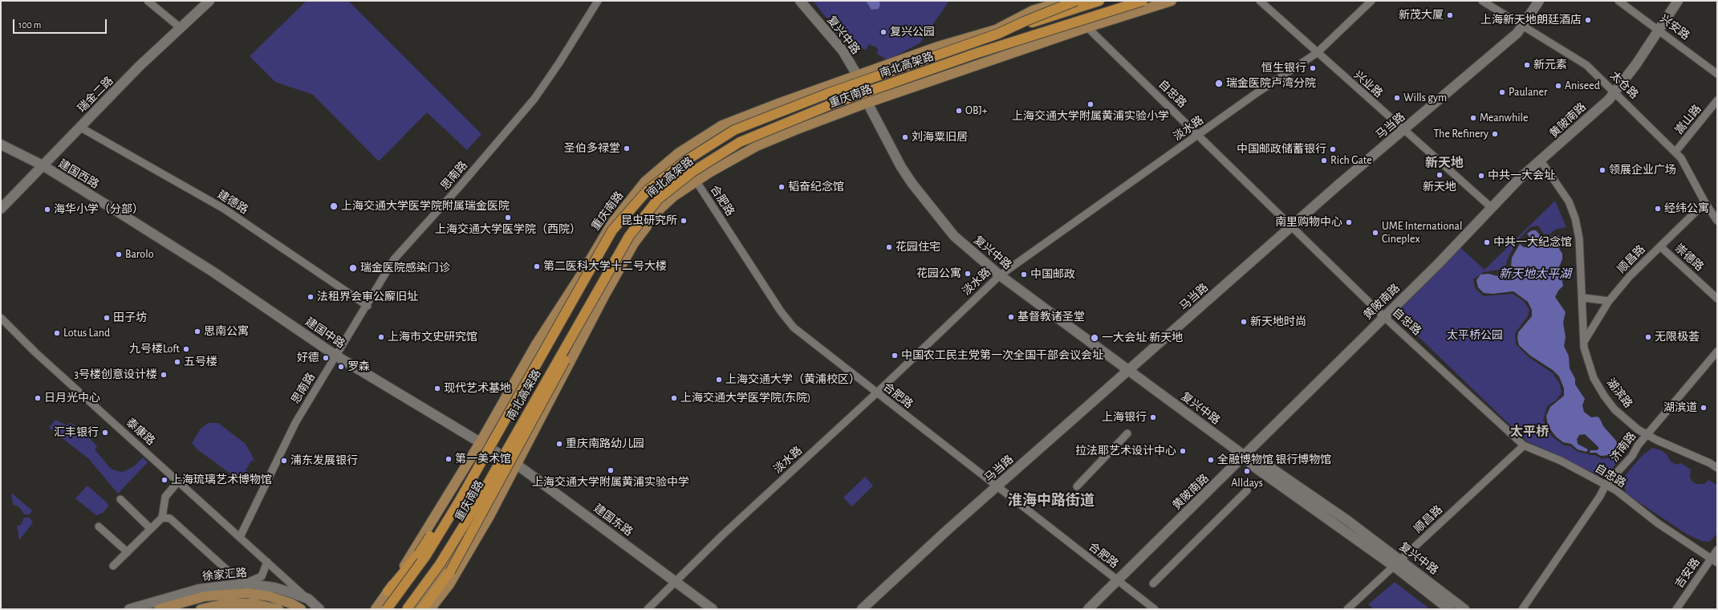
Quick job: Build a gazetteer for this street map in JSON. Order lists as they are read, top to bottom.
{
  "streets": {
    "highway": ["南北高架路"],
    "main road": ["重庆南路", "徐家汇路"],
    "street": [
      "兴安路",
      "复兴中路",
      "兴业路",
      "太仓路",
      "自忠路",
      "瑞金二路",
      "嵩山路",
      "黄陂南路",
      "马当路",
      "淡水路",
      "建国西路",
      "思南路",
      "合肥路",
      "建德路",
      "崇德路",
      "顺昌路",
      "建国中路",
      "湖滨路",
      "泰康路",
      "济南路",
      "建国东路",
      "吉安路"
    ]
  },
  "crossings": [
    ["兴安路", "黄陂南路"],
    ["复兴中路", "重庆南路"],
    ["复兴中路", "黄陂南路"],
    ["复兴中路", "马当路"],
    ["复兴中路", "淡水路"],
    ["复兴中路", "顺昌路"],
    ["南北高架路", "重庆南路"],
    ["兴业路", "黄陂南路"],
    ["兴业路", "马当路"],
    ["兴业路", "淡水路"],
    ["太仓路", "嵩山路"],
    ["太仓路", "黄陂南路"],
    ["太仓路", "马当路"],
    ["太仓路", "顺昌路"],
    ["自忠路", "重庆南路"],
    ["自忠路", "黄陂南路"],
    ["自忠路", "马当路"],
    ["自忠路", "淡水路"],
    ["自忠路", "顺昌路"],
    ["自忠路", "济南路"],
    ["自忠路", "吉安路"],
    ["瑞金二路", "建国西路"],
    ["瑞金二路", "建德路"],
    ["重庆南路", "合肥路"],
    ["重庆南路", "建国中路"],
    ["重庆南路", "建国东路"],
    ["黄陂南路", "合肥路"],
    ["黄陂南路", "湖滨路"],
    ["马当路", "合肥路"],
    ["淡水路", "合肥路"],
    ["淡水路", "建国东路"],
    ["建国西路", "建国中路"],
    ["思南路", "建德路"],
    ["思南路", "建国中路"],
    ["思南路", "泰康路"],
    ["崇德路", "顺昌路"],
    ["顺昌路", "湖滨路"],
    ["建国中路", "建国东路"],
    ["湖滨路", "济南路"],
    ["泰康路", "徐家汇路"]
  ],
  "districts": ["新天地", "太平桥", "淮海中路街道"],
  "water": ["新天地太平湖"],
  "parks": ["太平桥公园"],
  "places": [
    "新茂大厦",
    "上海新天地朗廷酒店",
    "复兴公园",
    "新元素",
    "恒生银行",
    "瑞金医院卢湾分院",
    "Aniseed",
    "Paulaner",
    "Wills gym",
    "上海交通大学附属黄浦实验小学",
    "OBJ+",
    "Meanwhile",
    "The Refinery",
    "刘海粟旧居",
    "圣伯多禄堂",
    "中国邮政储蓄银行",
    "Rich Gate",
    "领展企业广场",
    "新天地",
    "中共一大会址",
    "韬奋纪念馆",
    "上海交通大学医学院附属瑞金医院",
    "经纬公寓",
    "海华小学（分部）",
    "上海交通大学医学院（西院）",
    "昆虫研究所",
    "南里购物中心",
    "UME International Cineplex",
    "中共一大纪念馆",
    "花园住宅",
    "Barolo",
    "第二医科大学十二号大楼",
    "瑞金医院感染门诊",
    "花园公寓",
    "中国邮政",
    "法租界会审公廨旧址",
    "基督教诸圣堂",
    "田子坊",
    "新天地时尚",
    "思南公寓",
    "Lotus Land",
    "上海市文史研究馆",
    "无限极荟",
    "一大会址·新天地",
    "九号楼Loft",
    "中国农工民主党第一次全国干部会议会址",
    "好德",
    "五号楼",
    "罗森",
    "3号楼创意设计楼",
    "上海交通大学（黄浦校区）",
    "现代艺术基地",
    "日月光中心",
    "上海交通大学医学院(东院)",
    "湖滨道",
    "上海银行",
    "汇丰银行",
    "重庆南路幼儿园",
    "拉法耶艺术设计中心",
    "第一美术馆",
    "全融博物馆 银行博物馆",
    "浦东发展银行",
    "上海交通大学附属黄浦实验中学",
    "Alldays",
    "上海琉璃艺术博物馆"
  ],
  "scale_bar": "100 m"
}
